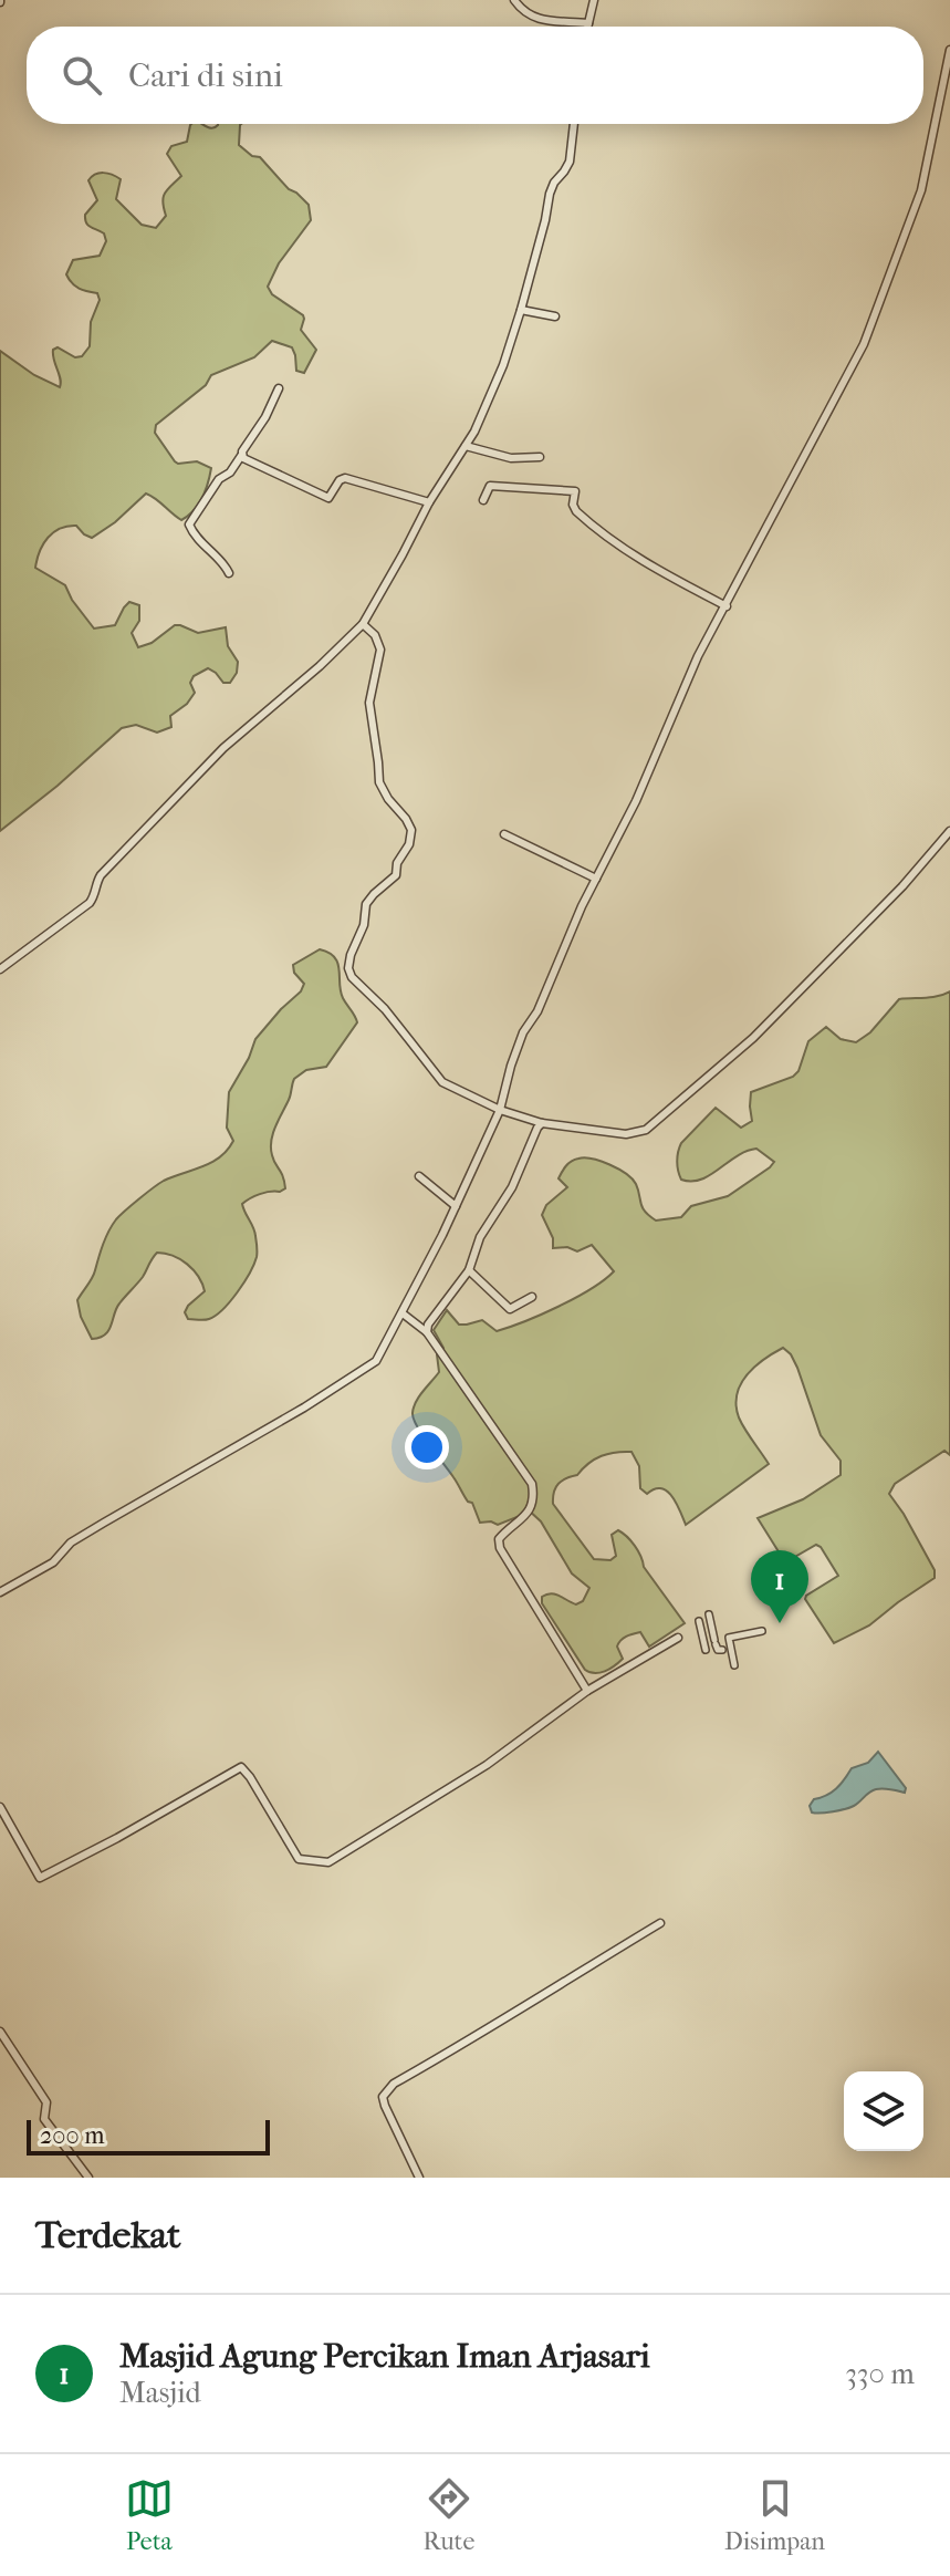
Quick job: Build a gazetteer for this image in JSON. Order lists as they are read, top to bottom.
{
  "scale_bar": "200 m",
  "page": {
    "search": "Cari di sini",
    "pins": "1",
    "scale": "200 m",
    "heading": "Terdekat",
    "list": [
      {
        "mark": "1",
        "name": "Masjid Agung Percikan Iman Arjasari",
        "note": "Masjid",
        "value": "330 m"
      }
    ],
    "nav": ["Peta", "Rute", "Disimpan"]
  }
}
